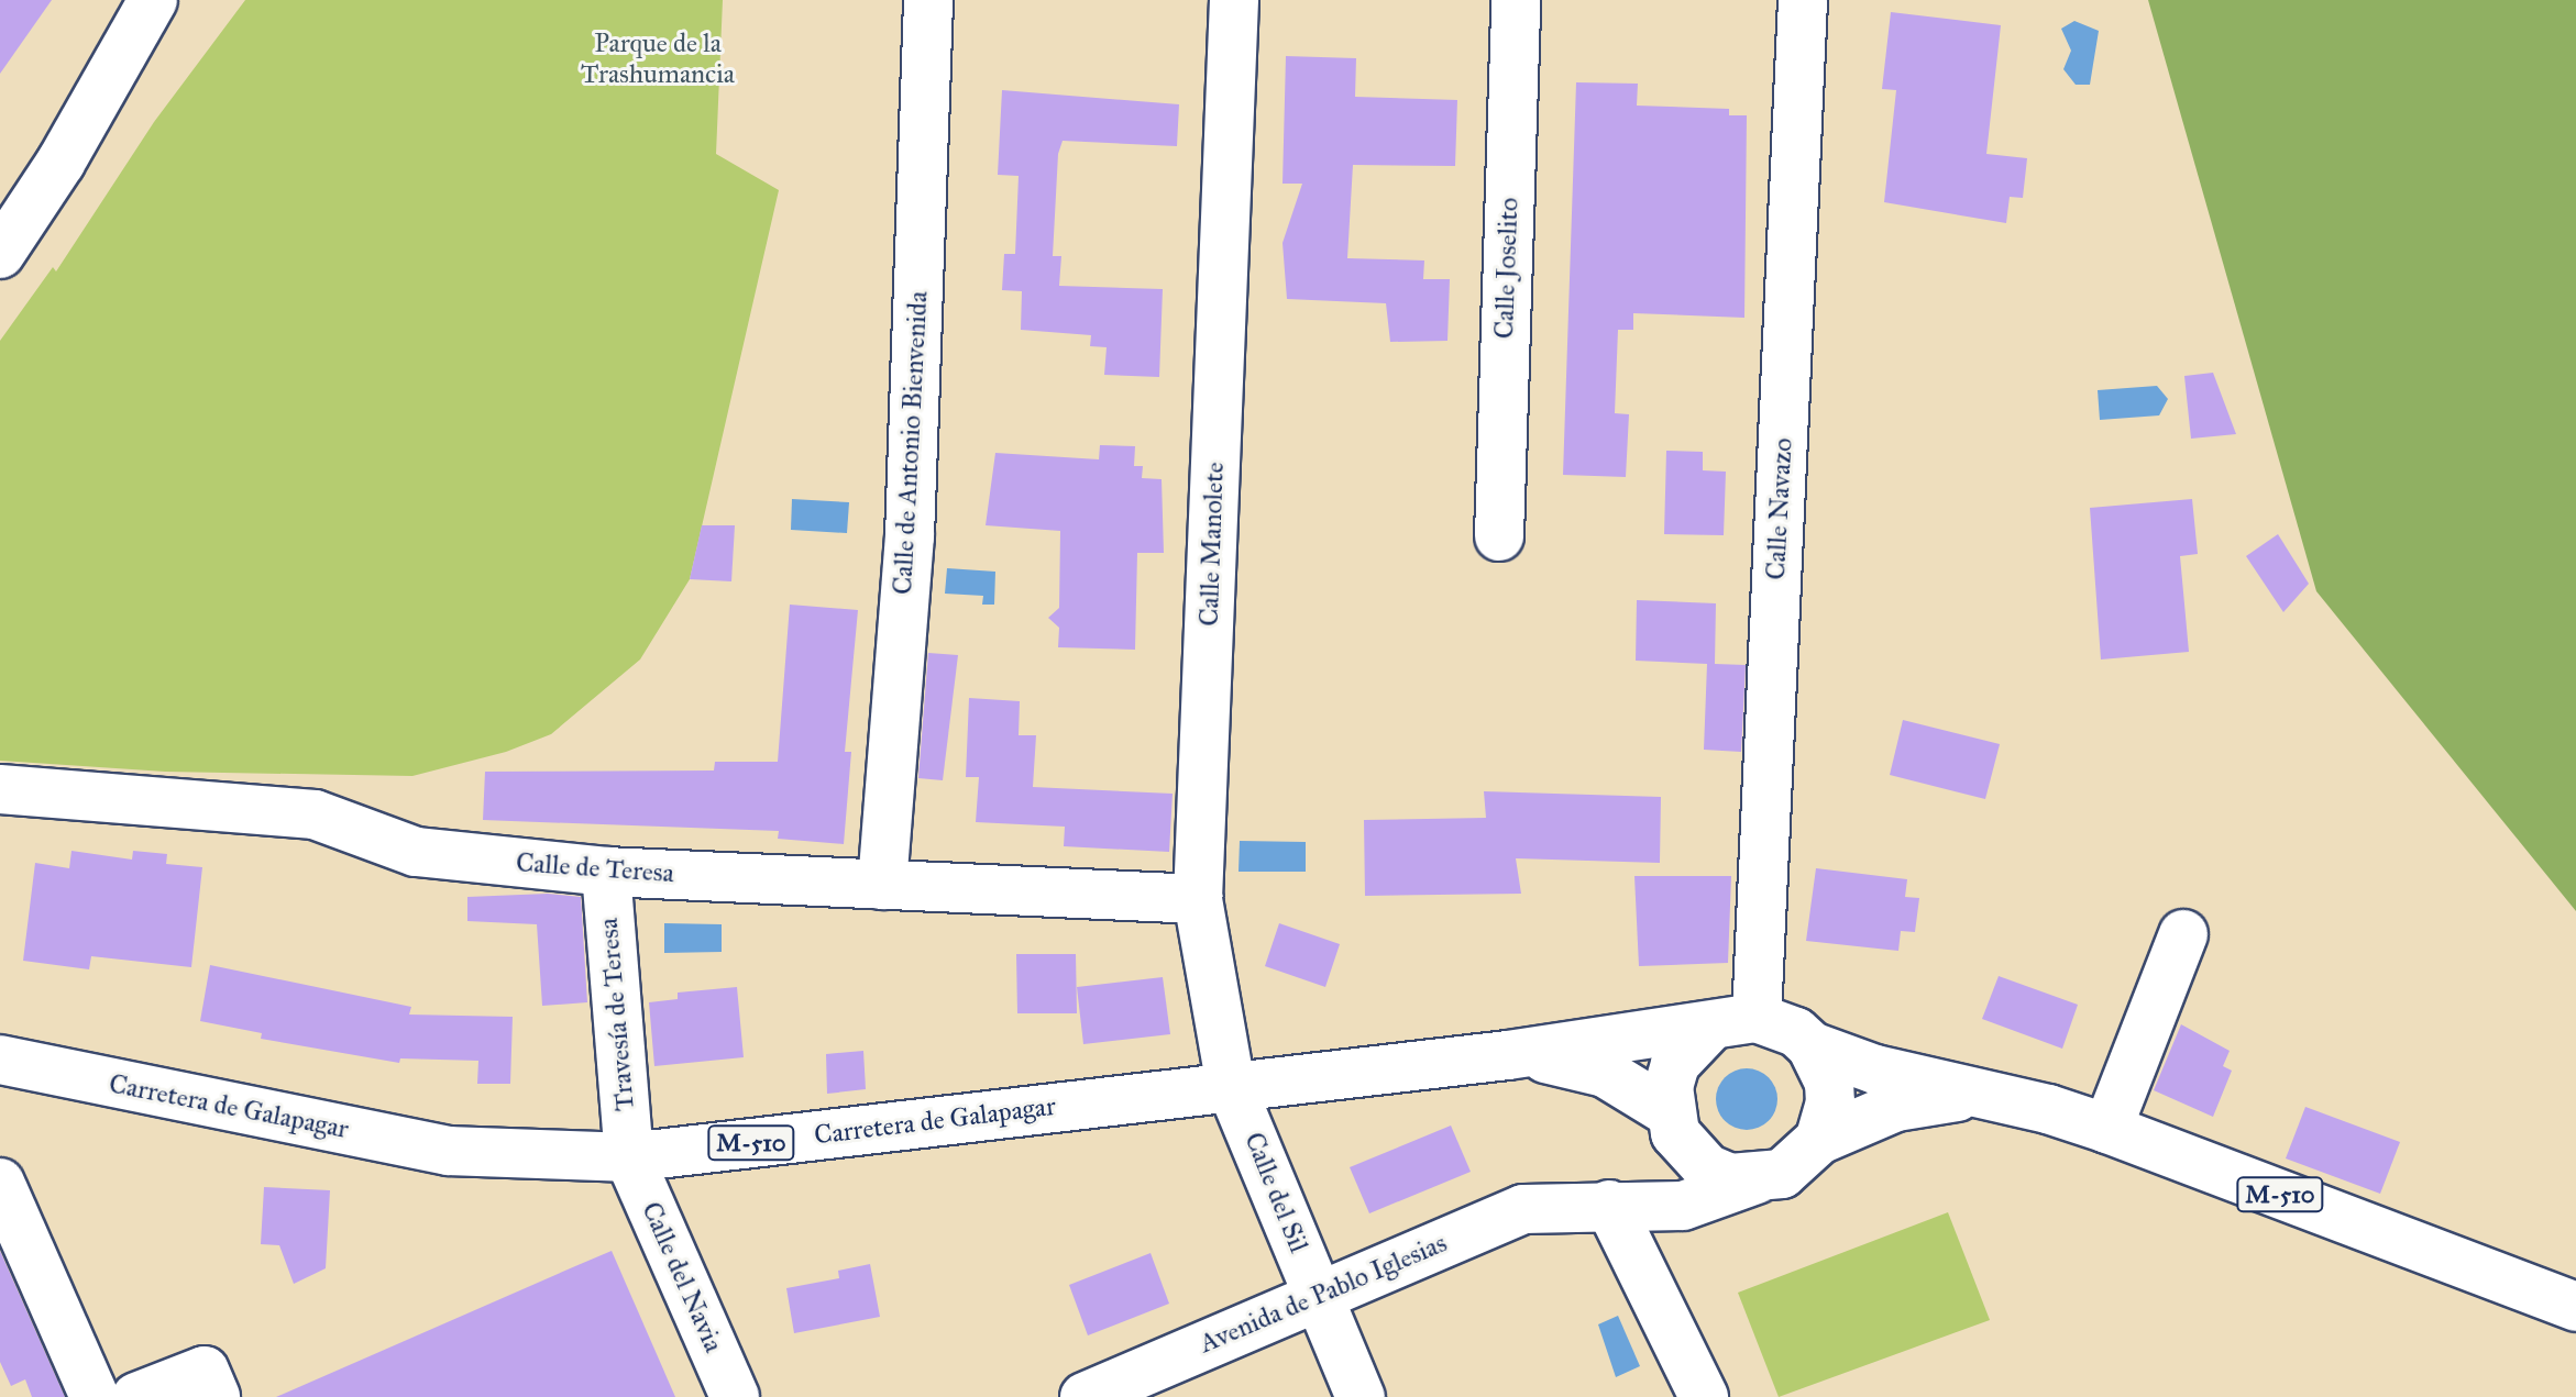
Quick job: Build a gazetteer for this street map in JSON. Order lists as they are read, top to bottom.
{
  "streets": {
    "street": [
      "Calle Joselito",
      "Calle de Antonio Bienvenida",
      "Calle Navazo",
      "Calle Manolete",
      "Calle de Teresa",
      "Travesía de Teresa",
      "Carretera de Galapagar",
      "M-510",
      "Calle del Sil",
      "Calle del Navia",
      "Avenida de Pablo Iglesias"
    ]
  },
  "crossings": [
    ["Calle de Antonio Bienvenida", "Calle de Teresa"],
    ["Calle Navazo", "M-510"],
    ["Calle Navazo", "Avenida de Pablo Iglesias"],
    ["Calle Manolete", "Calle de Teresa"],
    ["Calle Manolete", "Carretera de Galapagar"],
    ["Calle Manolete", "Calle del Sil"],
    ["Calle de Teresa", "Travesía de Teresa"],
    ["Travesía de Teresa", "Carretera de Galapagar"],
    ["Travesía de Teresa", "Calle del Navia"],
    ["Carretera de Galapagar", "M-510"],
    ["Carretera de Galapagar", "Calle del Sil"],
    ["Carretera de Galapagar", "Calle del Navia"],
    ["M-510", "Avenida de Pablo Iglesias"],
    ["Calle del Sil", "Avenida de Pablo Iglesias"]
  ],
  "parks": ["Parque de la Trashumancia"]
}
